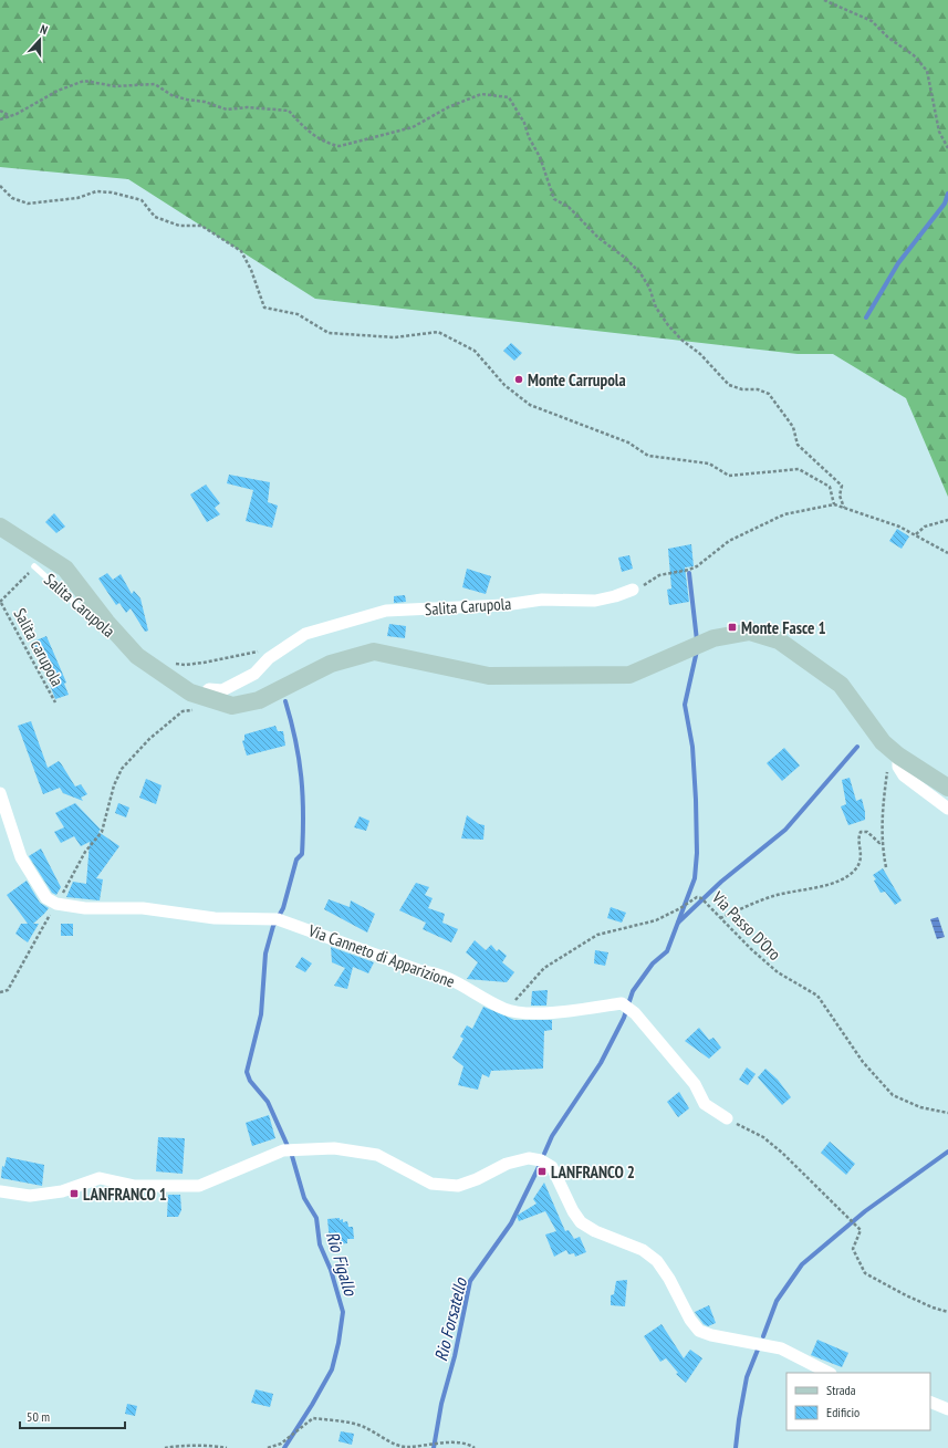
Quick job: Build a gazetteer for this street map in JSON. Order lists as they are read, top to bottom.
{
  "streets": {
    "street": ["Salita Carupola", "Via Canneto di Apparizione"],
    "path": ["Salita carupola", "Via Passo D'Oro"]
  },
  "crossings": [
    ["Salita Carupola", "Salita carupola"],
    ["Via Passo D'Oro", "Via Canneto di Apparizione"]
  ],
  "water": ["Rio Figallo", "Rio Forsatello"],
  "places": {
    "other": ["Monte Carrupola"],
    "transit": ["Monte Fasce 1", "LANFRANCO 2", "LANFRANCO 1"]
  },
  "legend": ["Strada", "Edificio"],
  "scale_bar": "50 m",
  "north": "top"
}
